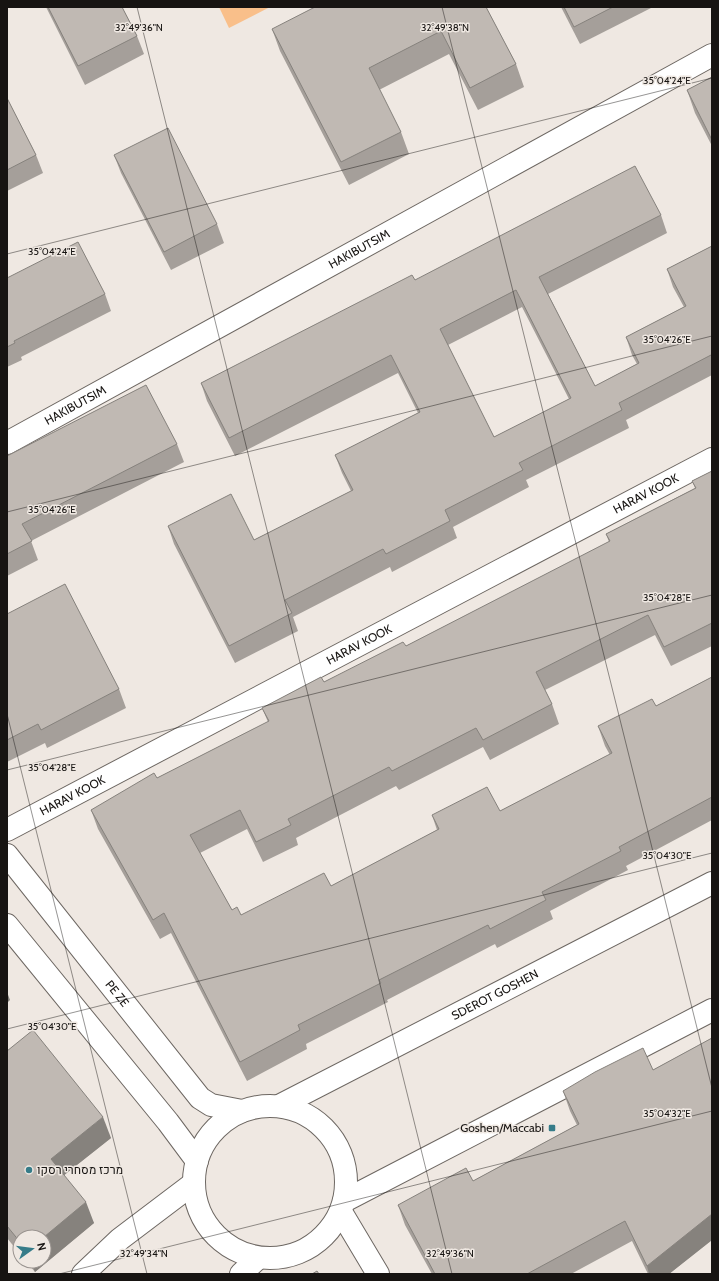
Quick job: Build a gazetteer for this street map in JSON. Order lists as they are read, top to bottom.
{
  "streets": {
    "street": [
      "HAKIBUTSIM",
      "HARAV KOOK",
      "PE ZE",
      "SDEROT GOSHEN"
    ]
  },
  "places": {
    "transit": ["Goshen/Maccabi"],
    "other": ["מרכז מסחרי רסקו"]
  },
  "north": "right",
  "coordinates": [
    "32°49'36\"N",
    "32°49'38\"N",
    "35°04'24\"E",
    "35°04'26\"E",
    "35°04'28\"E",
    "35°04'30\"E",
    "35°04'32\"E",
    "32°49'34\"N"
  ]
}
